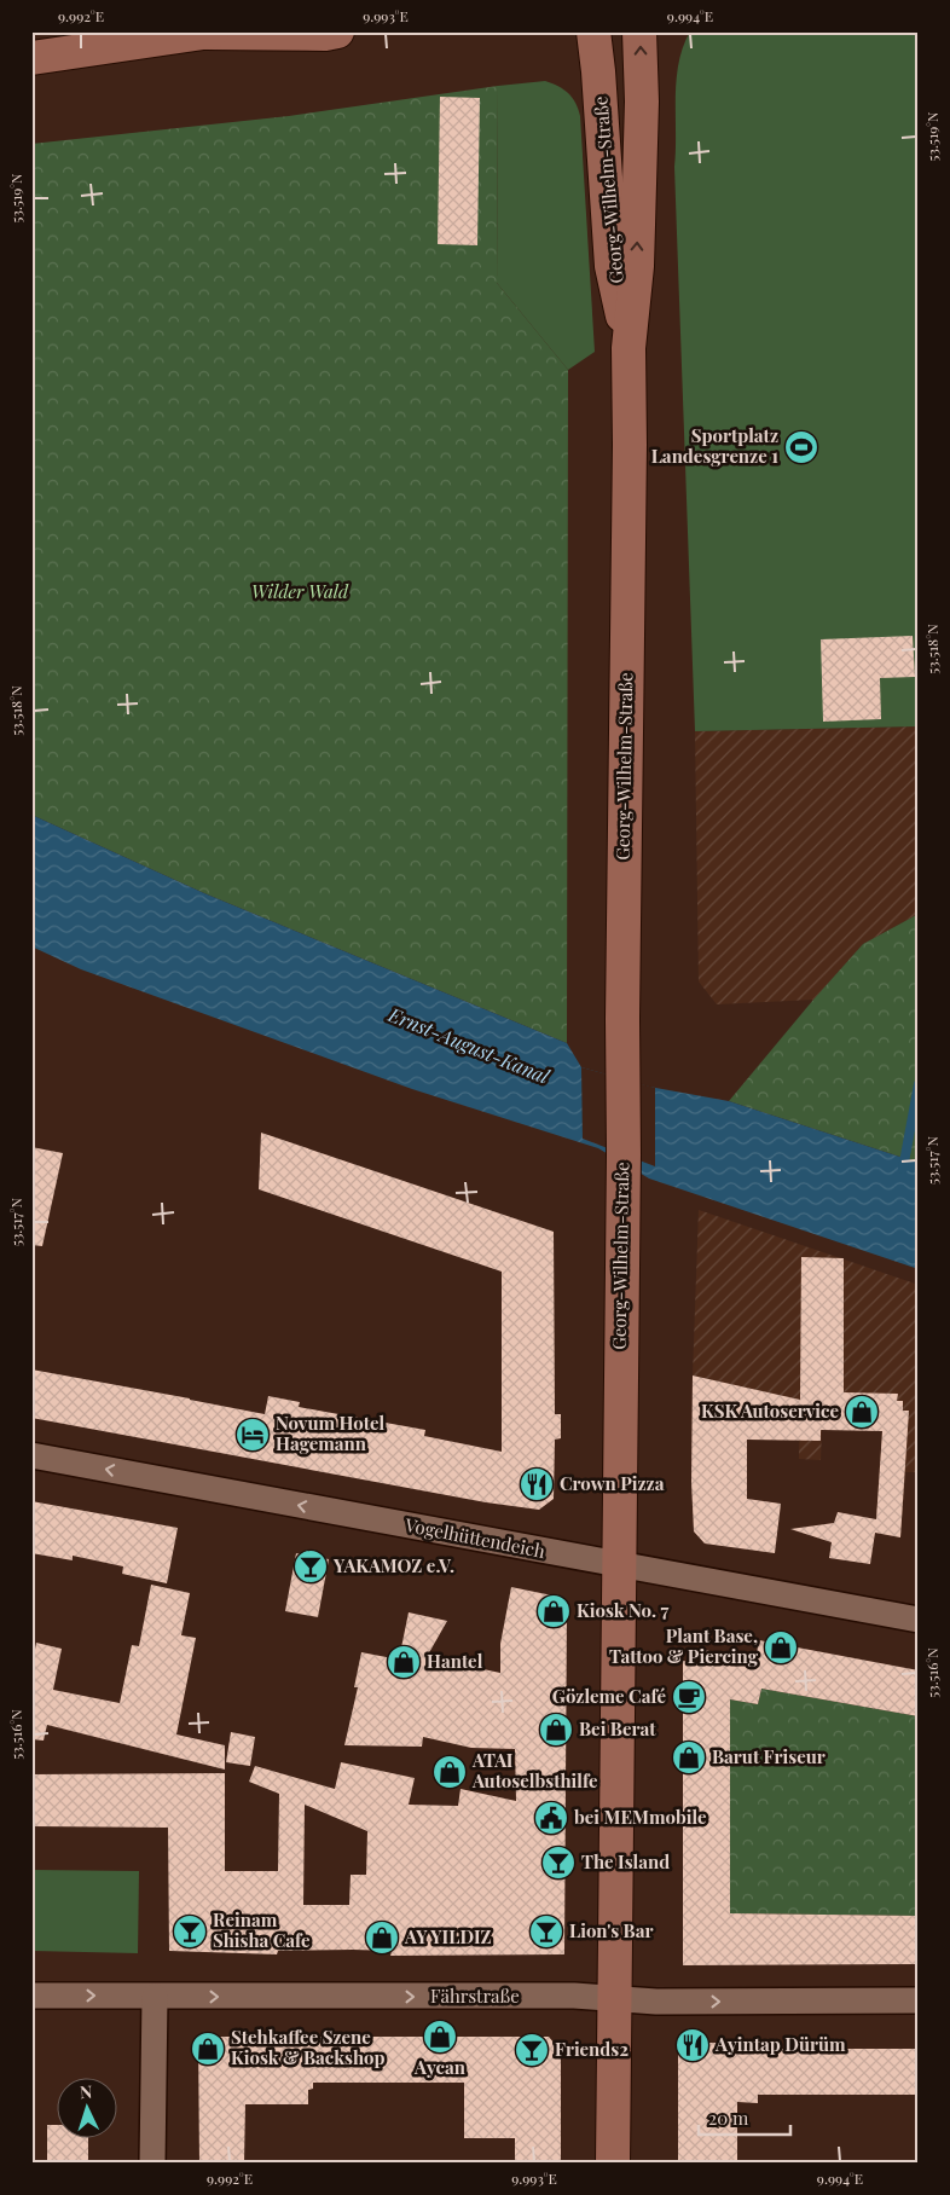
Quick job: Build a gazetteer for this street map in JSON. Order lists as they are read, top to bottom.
{
  "streets": {
    "street": ["Georg-Wilhelm-Straße", "Vogelhüttendeich", "Fährstraße"]
  },
  "crossings": [
    ["Georg-Wilhelm-Straße", "Vogelhüttendeich"],
    ["Georg-Wilhelm-Straße", "Fährstraße"]
  ],
  "one_way": ["Vogelhüttendeich", "Fährstraße"],
  "water": ["Ernst-August-Kanal"],
  "parks": ["Wilder Wald"],
  "places": {
    "sports": ["Sportplatz Landesgrenze 1"],
    "shop": [
      "KSK Autoservice",
      "Kiosk No. 7",
      "Plant Base, Tattoo & Piercing",
      "Hantel",
      "Bei Berat",
      "Barut Friseur",
      "ATAI Autoselbsthilfe",
      "AY YILDIZ",
      "Aycan",
      "Stehkaffee Szene Kiosk & Backshop"
    ],
    "hotel": ["Novum Hotel Hagemann"],
    "restaurant": ["Crown Pizza", "Ayintap Dürüm"],
    "bar": [
      "YAKAMOZ e.V.",
      "The Island",
      "Reinam Shisha Cafe",
      "Lion's Bar",
      "Friends2"
    ],
    "cafe": ["Gözleme Café"],
    "public building": ["bei MEMmobile"]
  },
  "scale_bar": "20 m",
  "north": "top",
  "coordinates": [
    "9.992°E",
    "9.993°E",
    "9.994°E",
    "53.519°N",
    "53.518°N",
    "53.517°N",
    "53.516°N"
  ]
}
